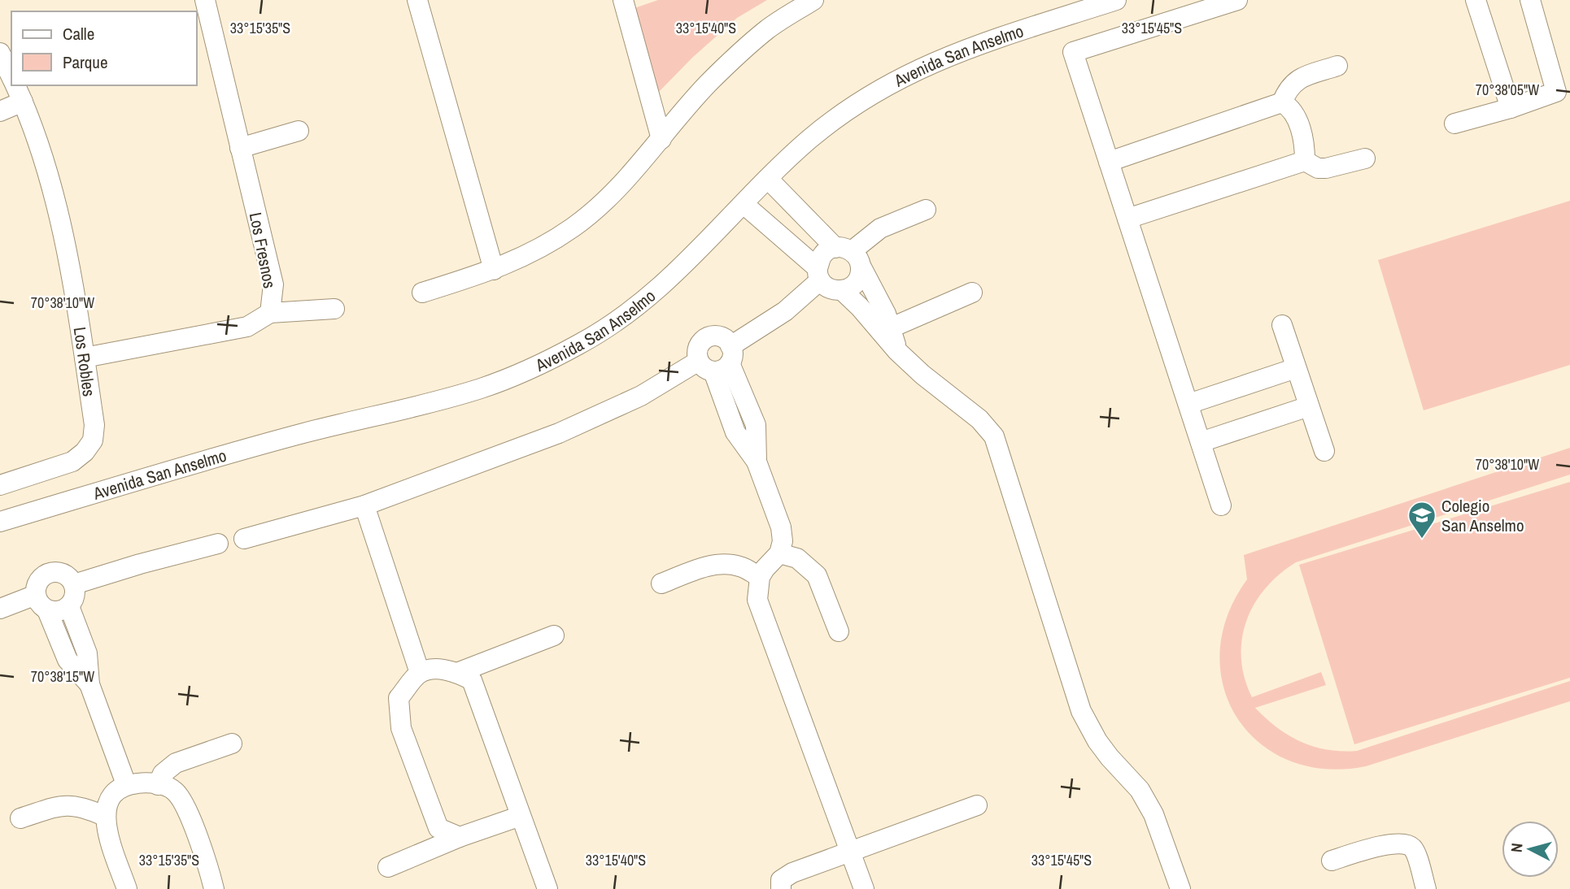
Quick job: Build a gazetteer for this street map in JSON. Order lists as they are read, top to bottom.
{
  "streets": {
    "street": ["Avenida San Anselmo", "Los Fresnos", "Los Robles"]
  },
  "crossings": [
    ["Los Fresnos", "Los Robles"]
  ],
  "places": {
    "school or university": ["Colegio San Anselmo"]
  },
  "legend": ["Calle", "Parque"],
  "north": "left",
  "coordinates": [
    "33°15'35\"S",
    "33°15'40\"S",
    "33°15'45\"S",
    "70°38'05\"W",
    "70°38'10\"W",
    "70°38'15\"W"
  ]
}
